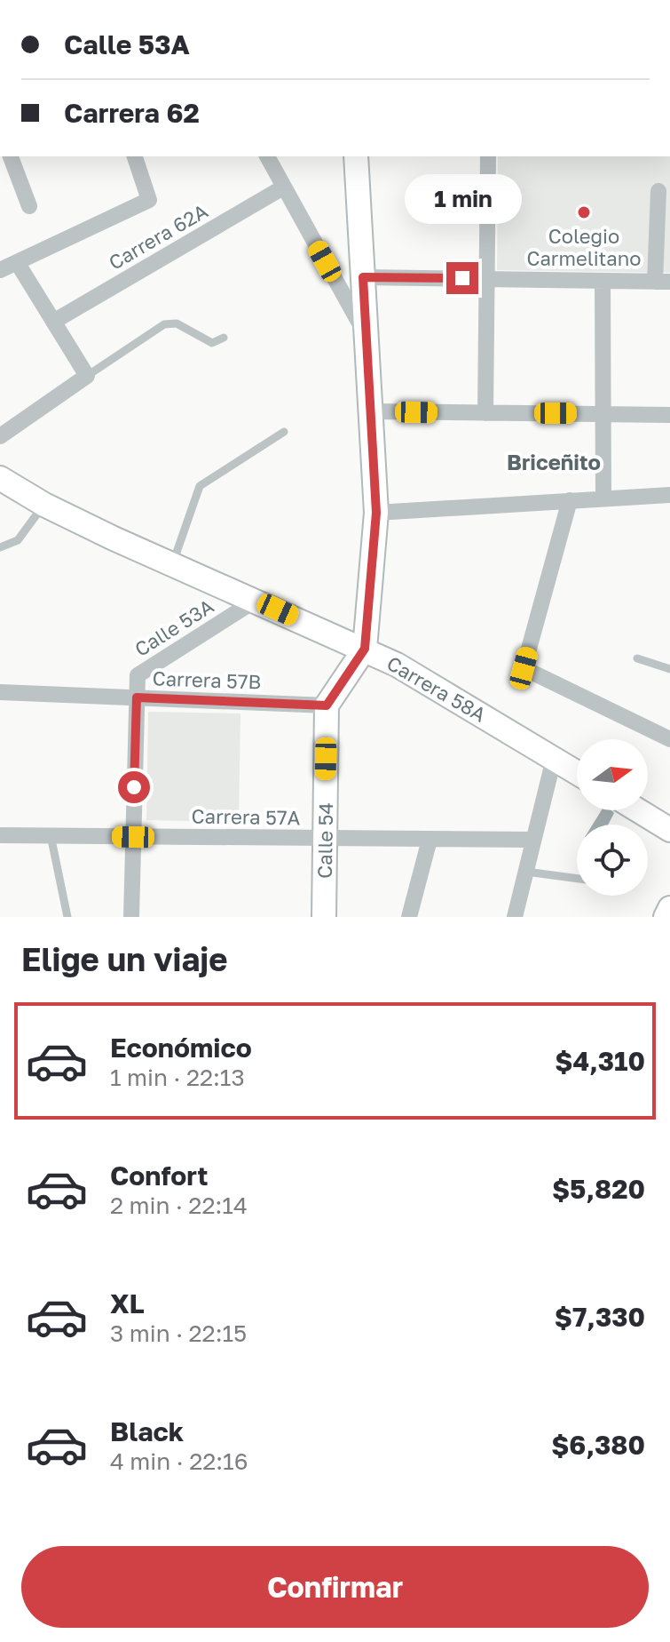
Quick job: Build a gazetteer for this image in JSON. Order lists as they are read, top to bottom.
{
  "streets": {
    "street": [
      "Carrera 62A",
      "Calle 53A",
      "Carrera 57B",
      "Carrera 58A",
      "Carrera 57A",
      "Calle 54"
    ]
  },
  "crossings": [
    ["Calle 53A", "Carrera 57B"],
    ["Calle 53A", "Carrera 58A"],
    ["Calle 53A", "Carrera 57A"],
    ["Carrera 57B", "Calle 54"],
    ["Carrera 57A", "Calle 54"]
  ],
  "districts": ["Briceñito"],
  "places": ["Colegio Carmelitano"],
  "north": "right",
  "page": {
    "banner": ["Calle 53A", "Carrera 62"],
    "bubble": "1 min",
    "heading": "Elige un viaje",
    "list": [
      {
        "name": "Económico",
        "note": "1 min · 22:13",
        "value": "$4,310"
      },
      {
        "name": "Confort",
        "note": "2 min · 22:14",
        "value": "$5,820"
      },
      {
        "name": "XL",
        "note": "3 min · 22:15",
        "value": "$7,330"
      },
      {
        "name": "Black",
        "note": "4 min · 22:16",
        "value": "$6,380"
      }
    ],
    "buttons": "Confirmar"
  }
}
